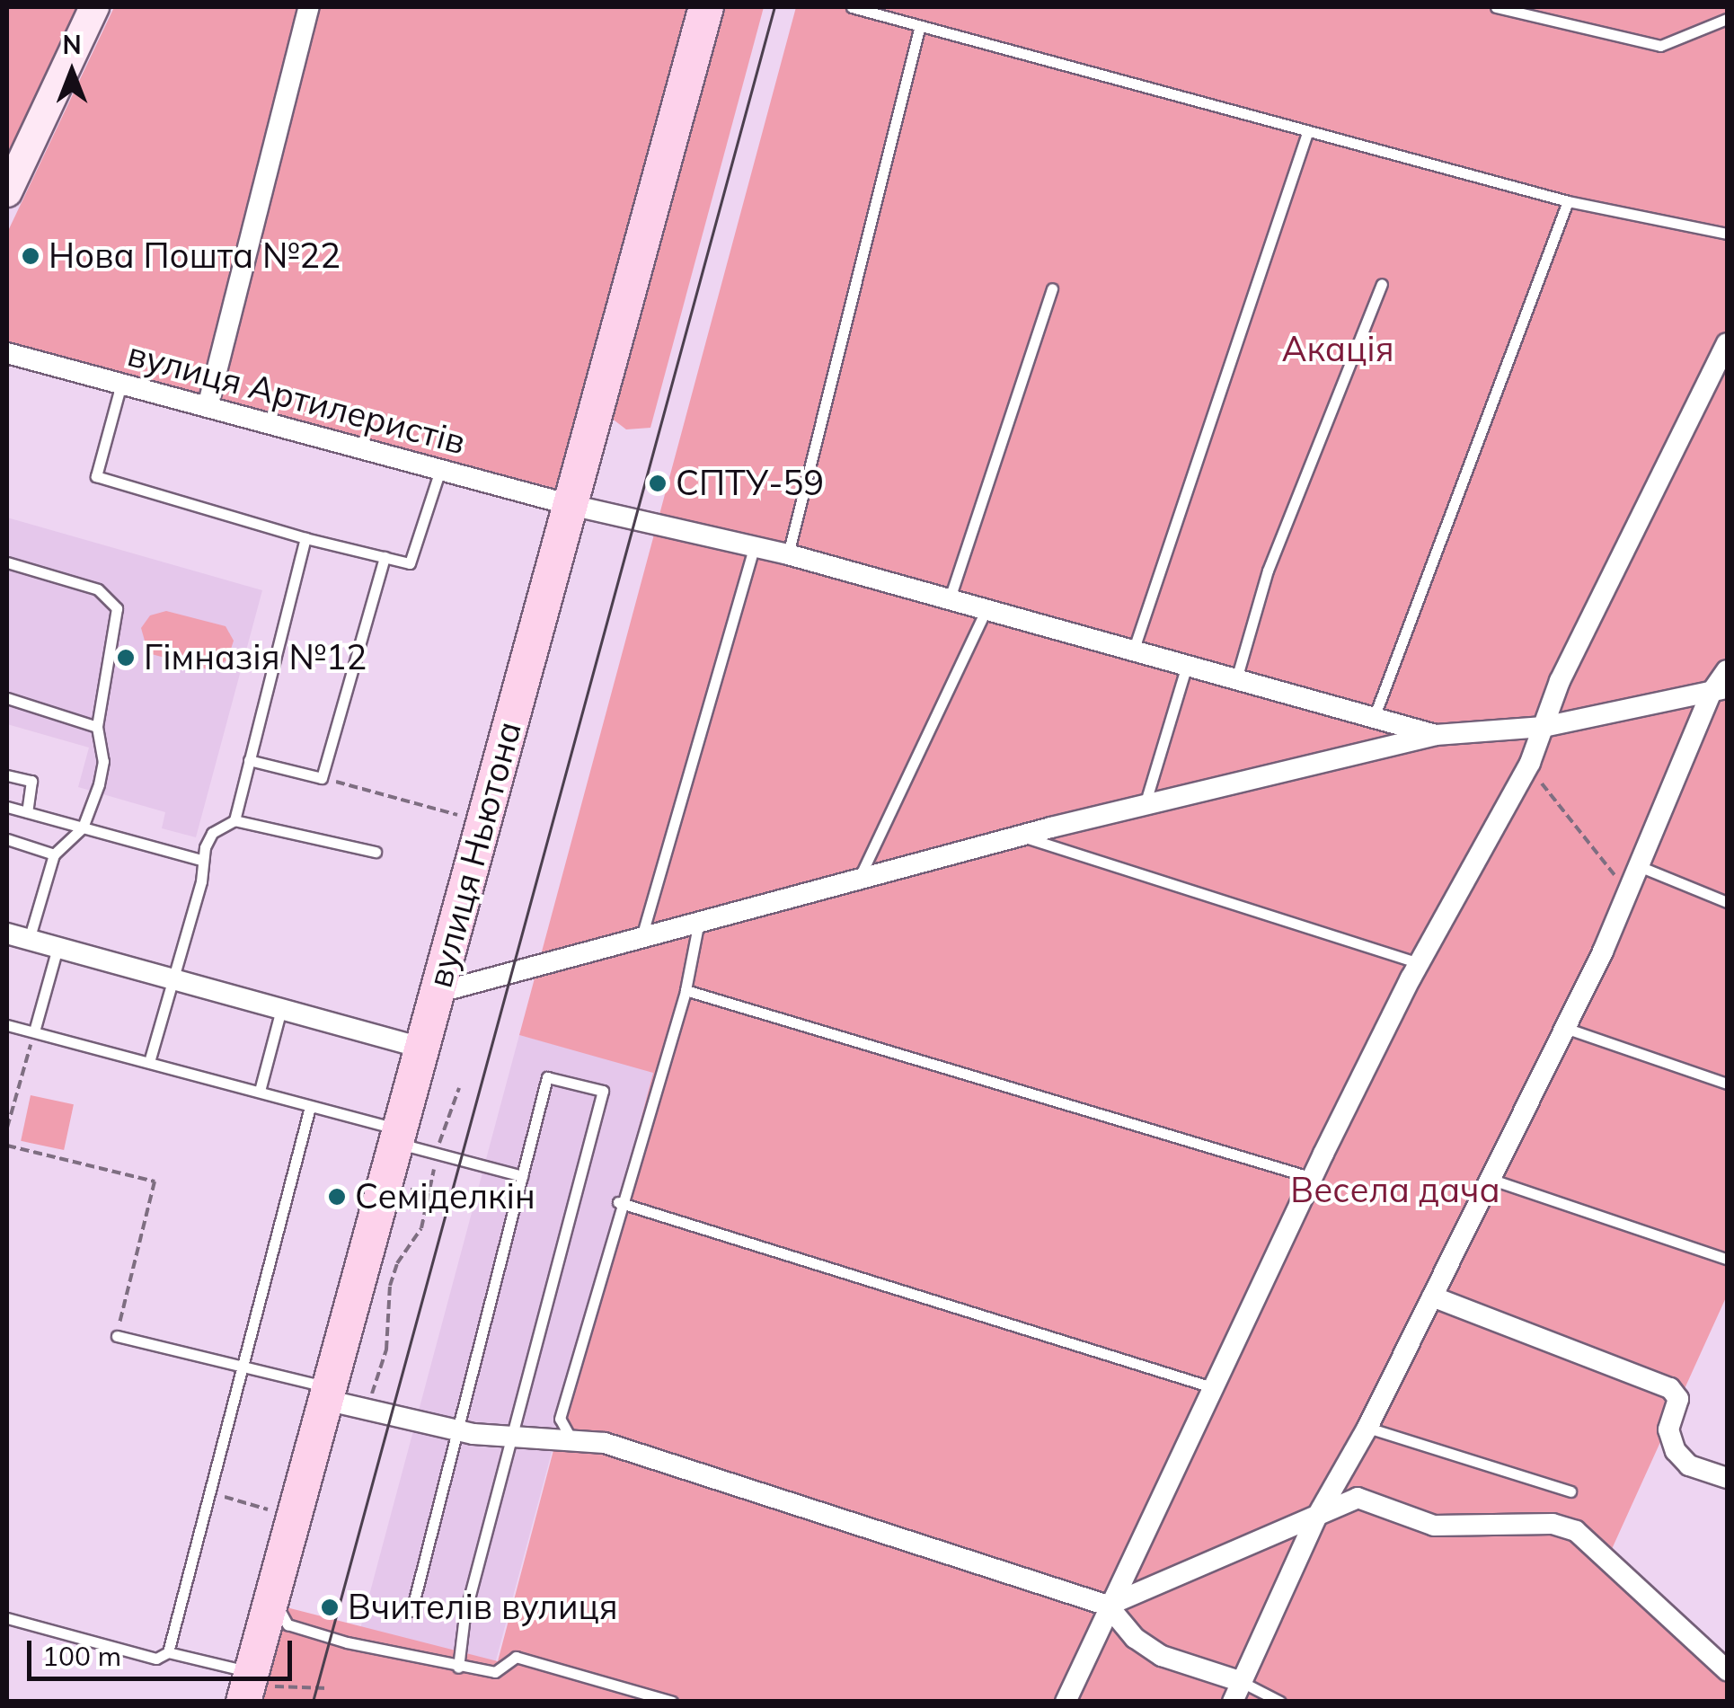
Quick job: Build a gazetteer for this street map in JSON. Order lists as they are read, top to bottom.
{
  "streets": {
    "main road": ["вулиця Ньютона"],
    "street": ["вулиця Артилеристів"]
  },
  "crossings": [
    ["вулиця Артилеристів", "вулиця Ньютона"]
  ],
  "parks": ["Акація", "Весела дача"],
  "places": [
    "Нова Пошта №22",
    "СПТУ-59",
    "Гімназія №12",
    "Семіделкін",
    "Вчителів вулиця"
  ],
  "scale_bar": "100 m",
  "north": "top"
}
